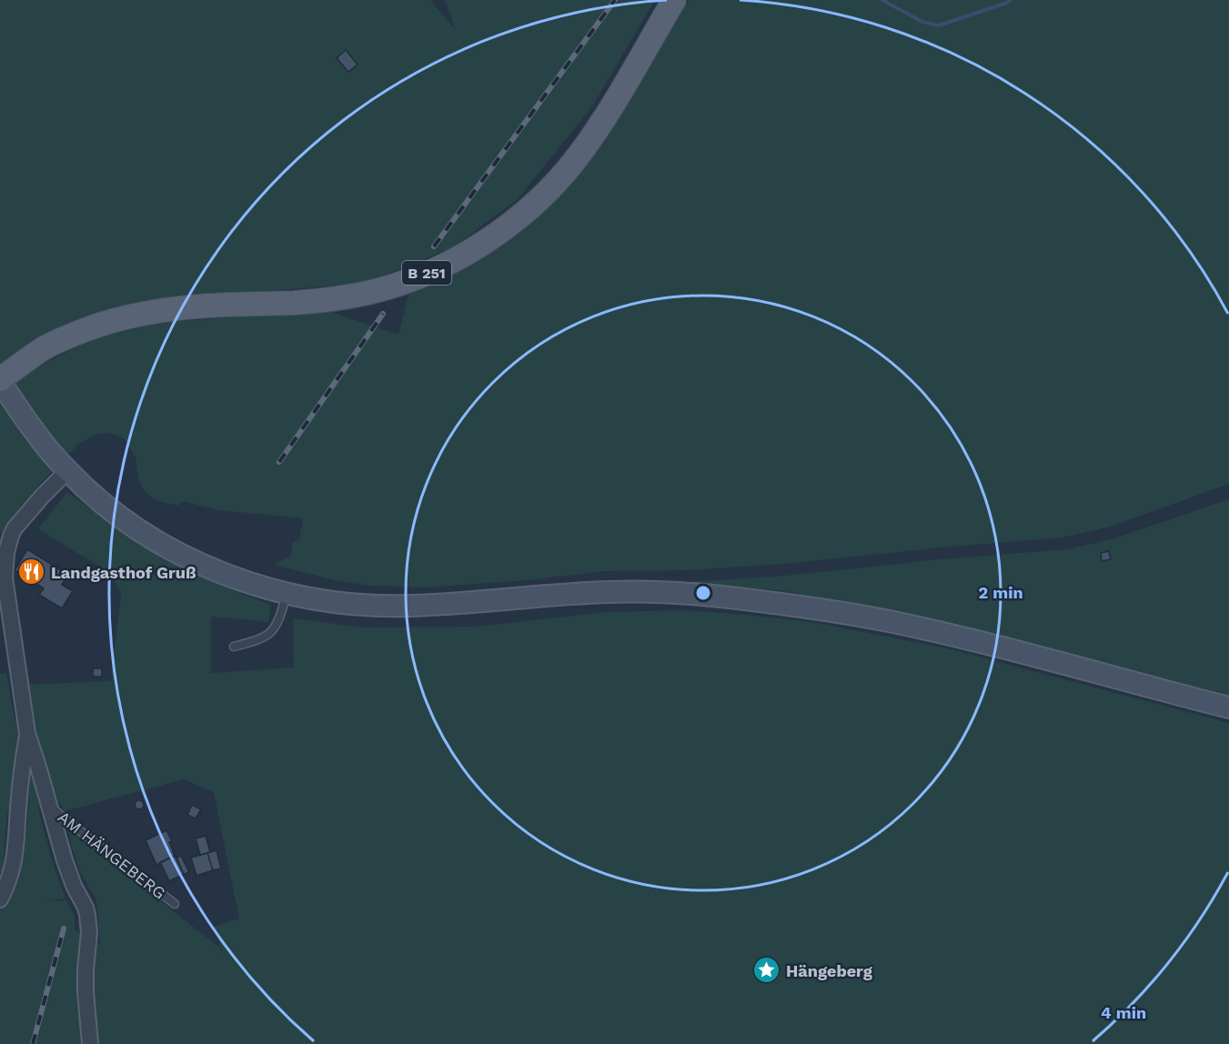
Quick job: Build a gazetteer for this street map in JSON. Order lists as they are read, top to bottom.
{
  "streets": {
    "main road": ["B 251"],
    "street": ["AM HÄNGEBERG"]
  },
  "places": {
    "restaurant": ["Landgasthof Gruß"],
    "place": ["Hängeberg"]
  },
  "rings": ["2 min", "4 min"]
}
